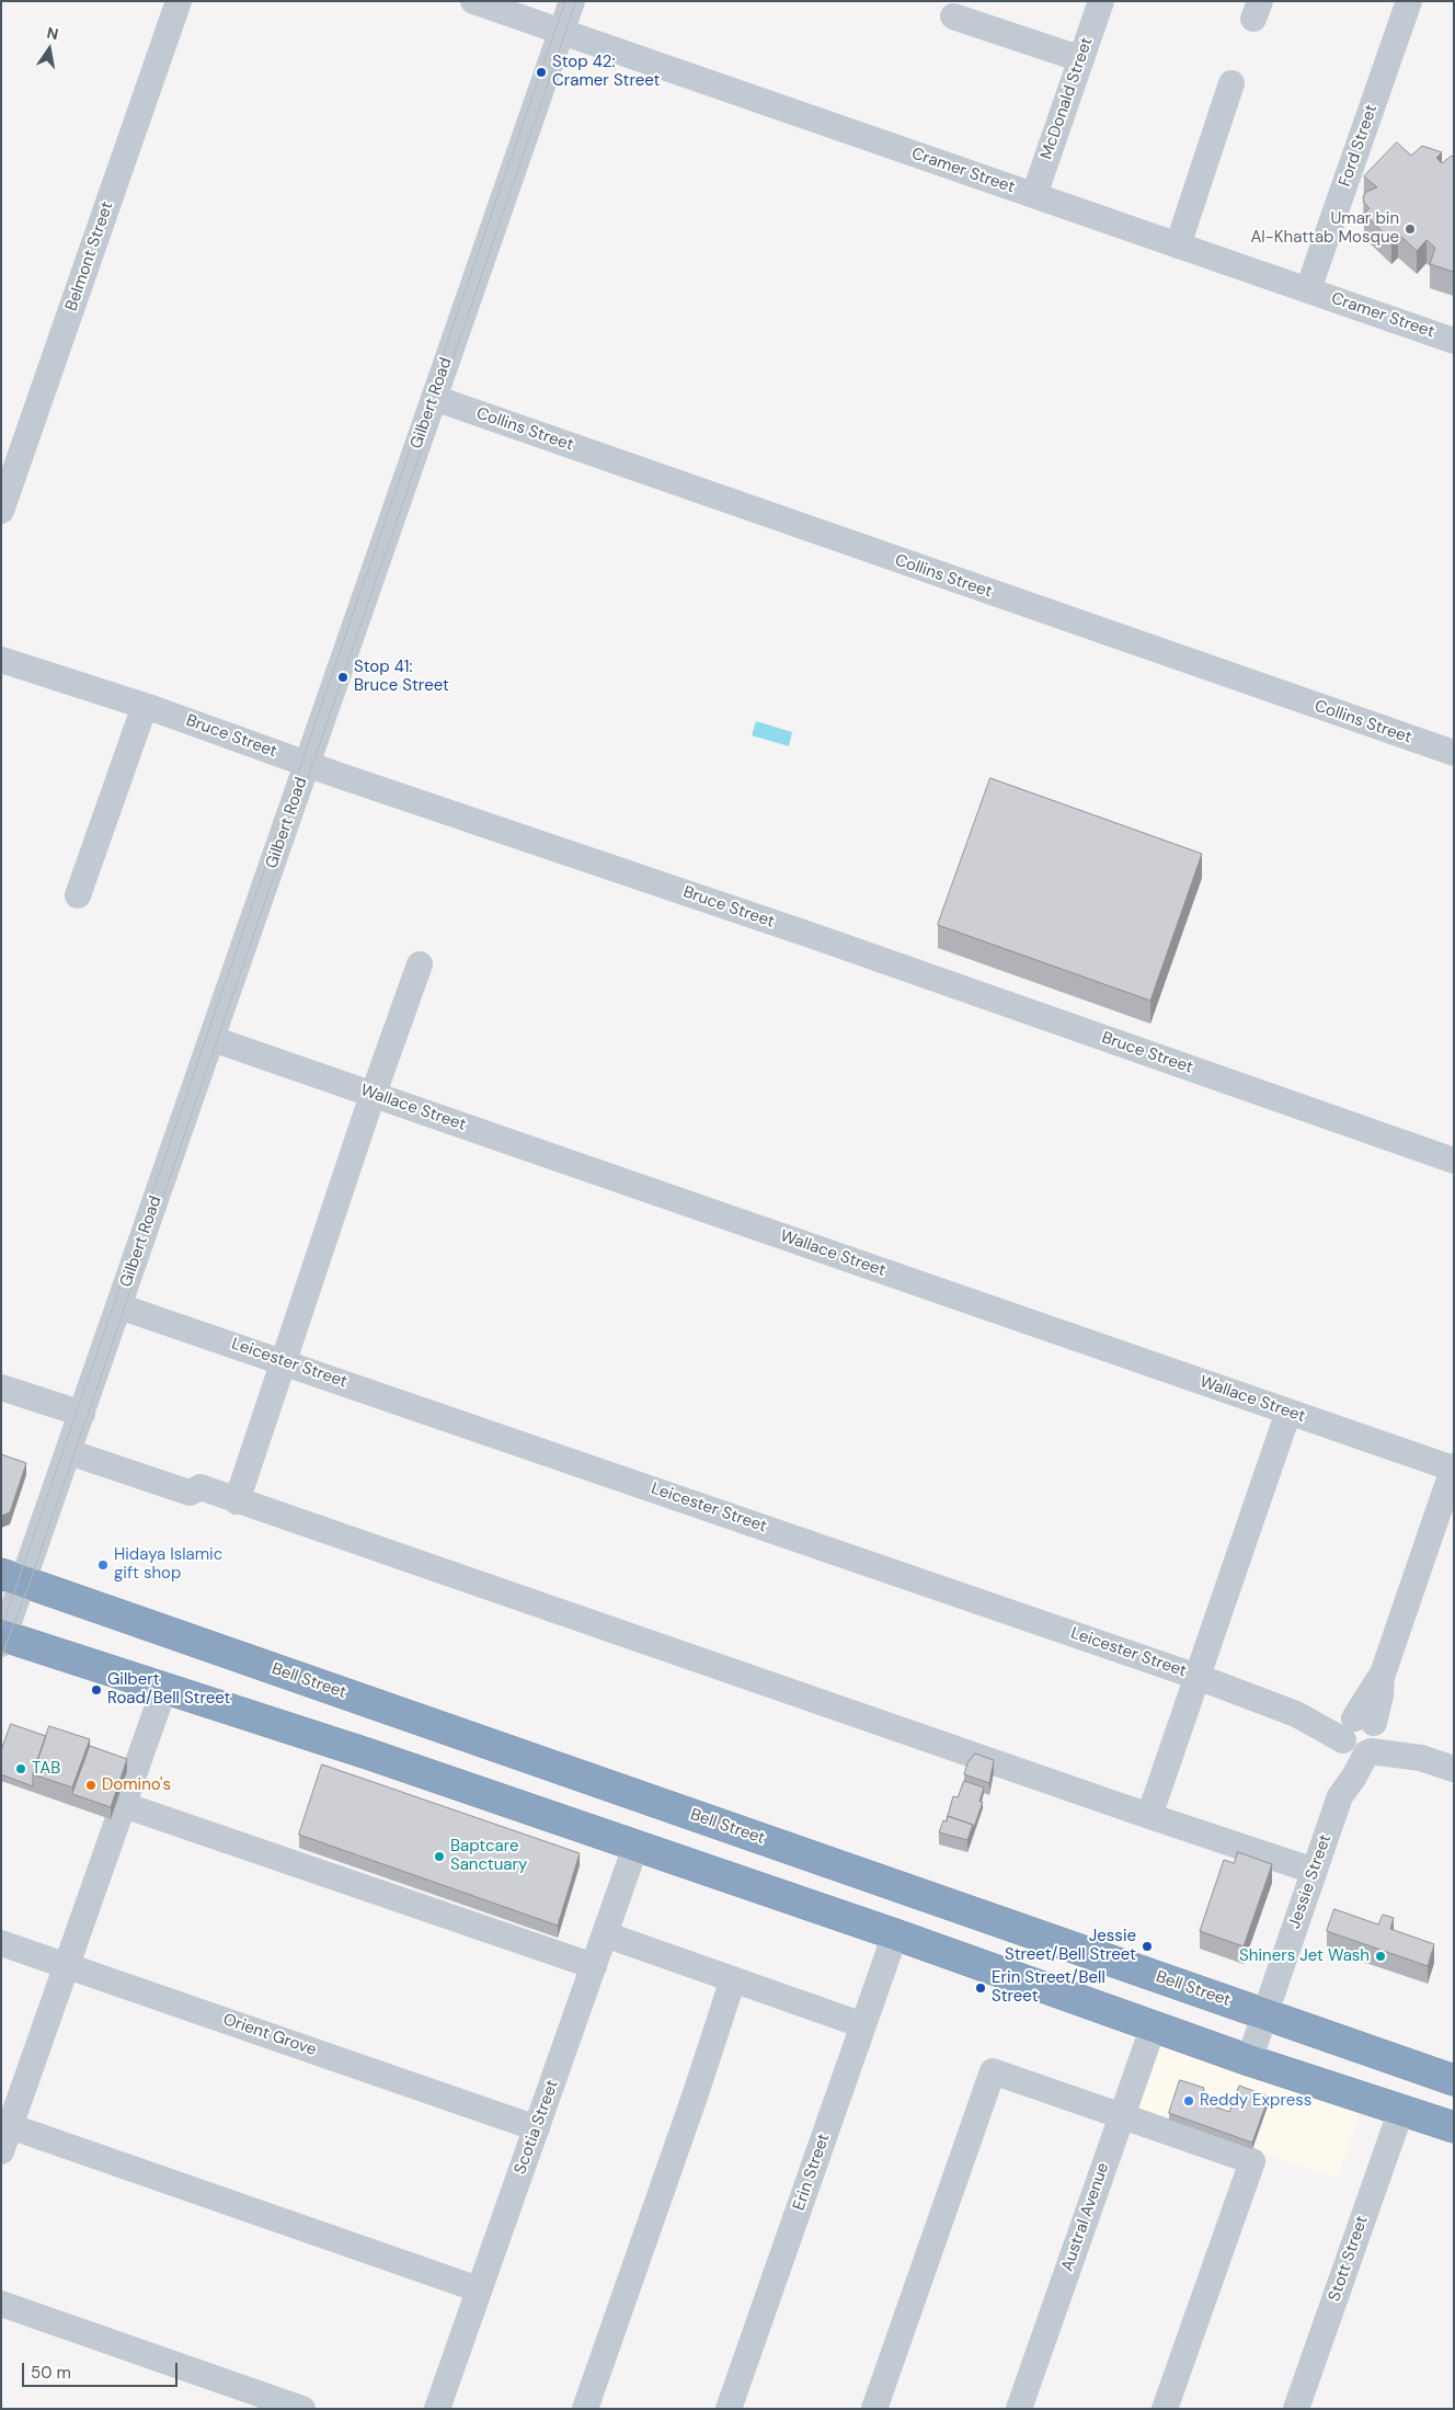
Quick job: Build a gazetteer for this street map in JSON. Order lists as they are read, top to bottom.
{
  "streets": {
    "highway": ["Bell Street"],
    "street": [
      "McDonald Street",
      "Ford Street",
      "Cramer Street",
      "Belmont Street",
      "Gilbert Road",
      "Collins Street",
      "Bruce Street",
      "Wallace Street",
      "Leicester Street",
      "Jessie Street",
      "Orient Grove",
      "Scotia Street",
      "Erin Street",
      "Austral Avenue",
      "Stott Street"
    ]
  },
  "crossings": [
    ["McDonald Street", "Cramer Street"],
    ["Ford Street", "Cramer Street"],
    ["Cramer Street", "Gilbert Road"],
    ["Gilbert Road", "Collins Street"],
    ["Gilbert Road", "Bruce Street"],
    ["Gilbert Road", "Wallace Street"],
    ["Gilbert Road", "Leicester Street"],
    ["Gilbert Road", "Bell Street"],
    ["Wallace Street", "Jessie Street"],
    ["Leicester Street", "Jessie Street"],
    ["Bell Street", "Jessie Street"],
    ["Orient Grove", "Scotia Street"]
  ],
  "places": [
    "Stop 42: Cramer Street",
    "Umar bin Al-Khattab Mosque",
    "Stop 41: Bruce Street",
    "Hidaya Islamic gift shop",
    "Gilbert Road/Bell Street",
    "TAB",
    "Domino's",
    "Baptcare Sanctuary",
    "Jessie Street/Bell Street",
    "Shiners Jet Wash",
    "Erin Street/Bell Street",
    "Reddy Express"
  ],
  "scale_bar": "50 m",
  "north": "top"
}
